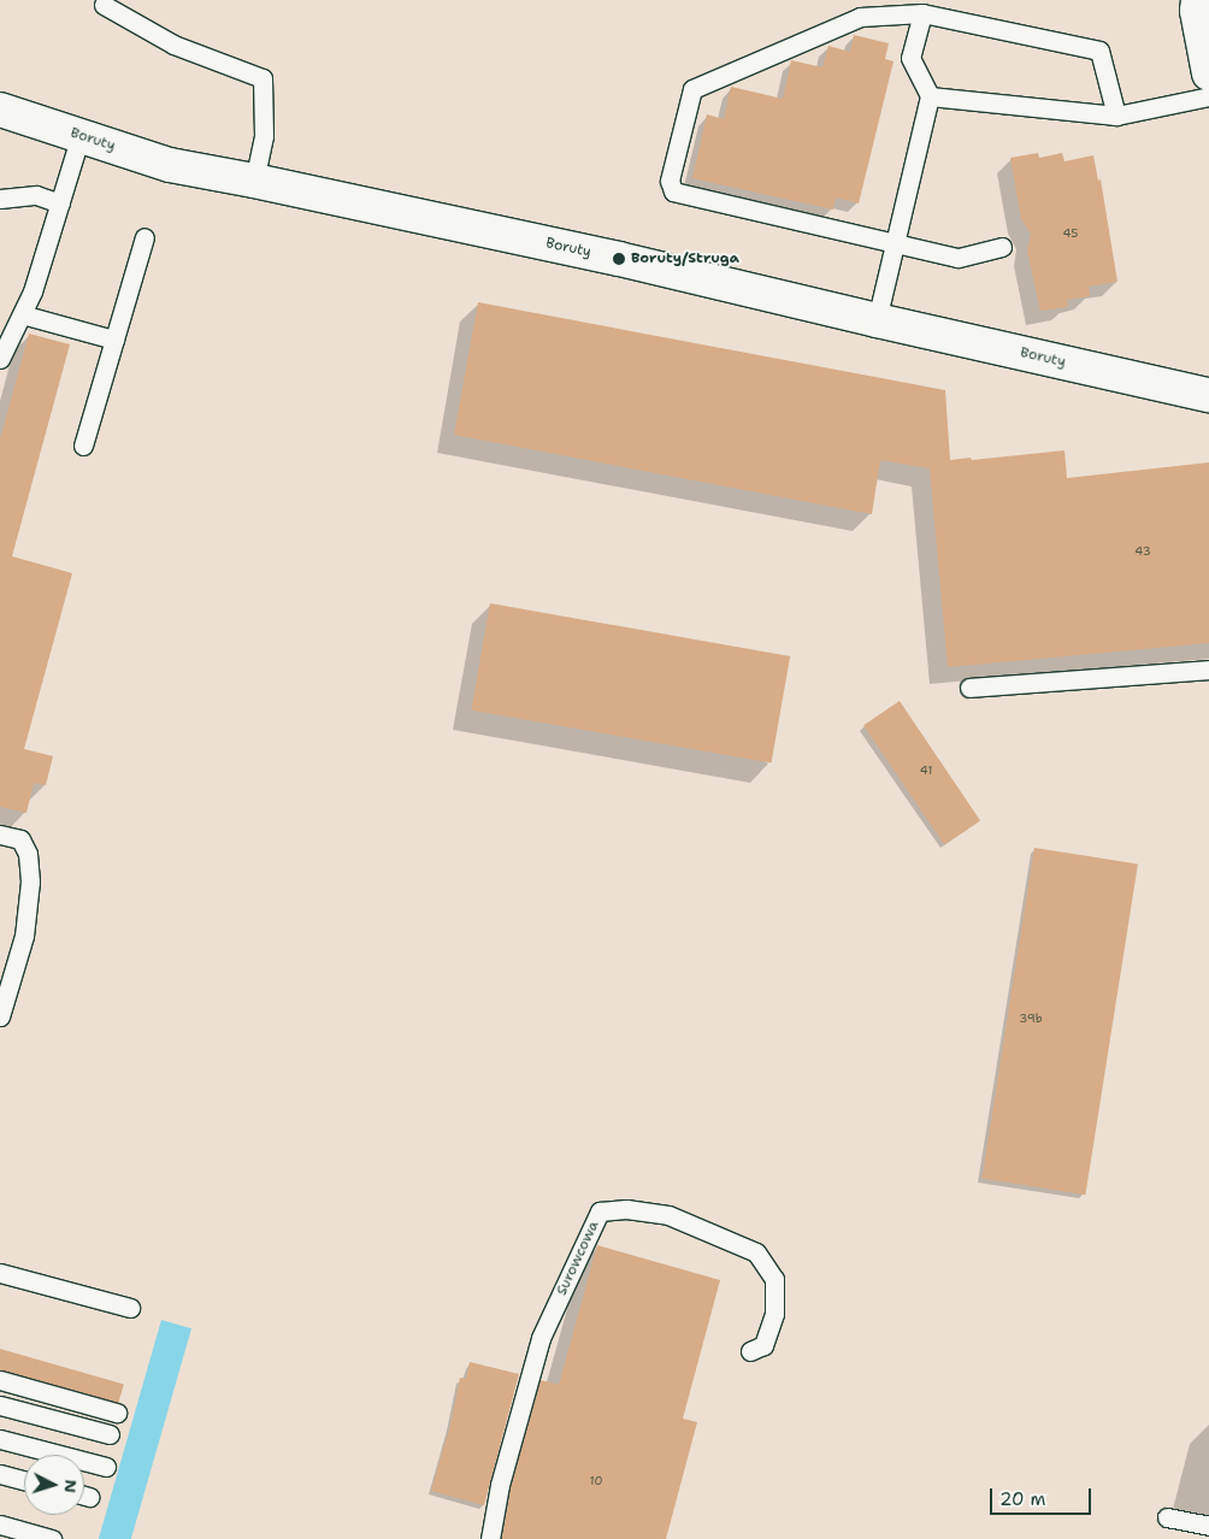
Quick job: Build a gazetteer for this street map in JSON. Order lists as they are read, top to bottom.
{
  "streets": {
    "street": ["Boruty"],
    "lane": ["Surowcowa"]
  },
  "places": ["Boruty/Struga"],
  "house_numbers": [
    "45",
    "43",
    "41",
    "39b",
    "10"
  ],
  "scale_bar": "20 m",
  "north": "right"
}
